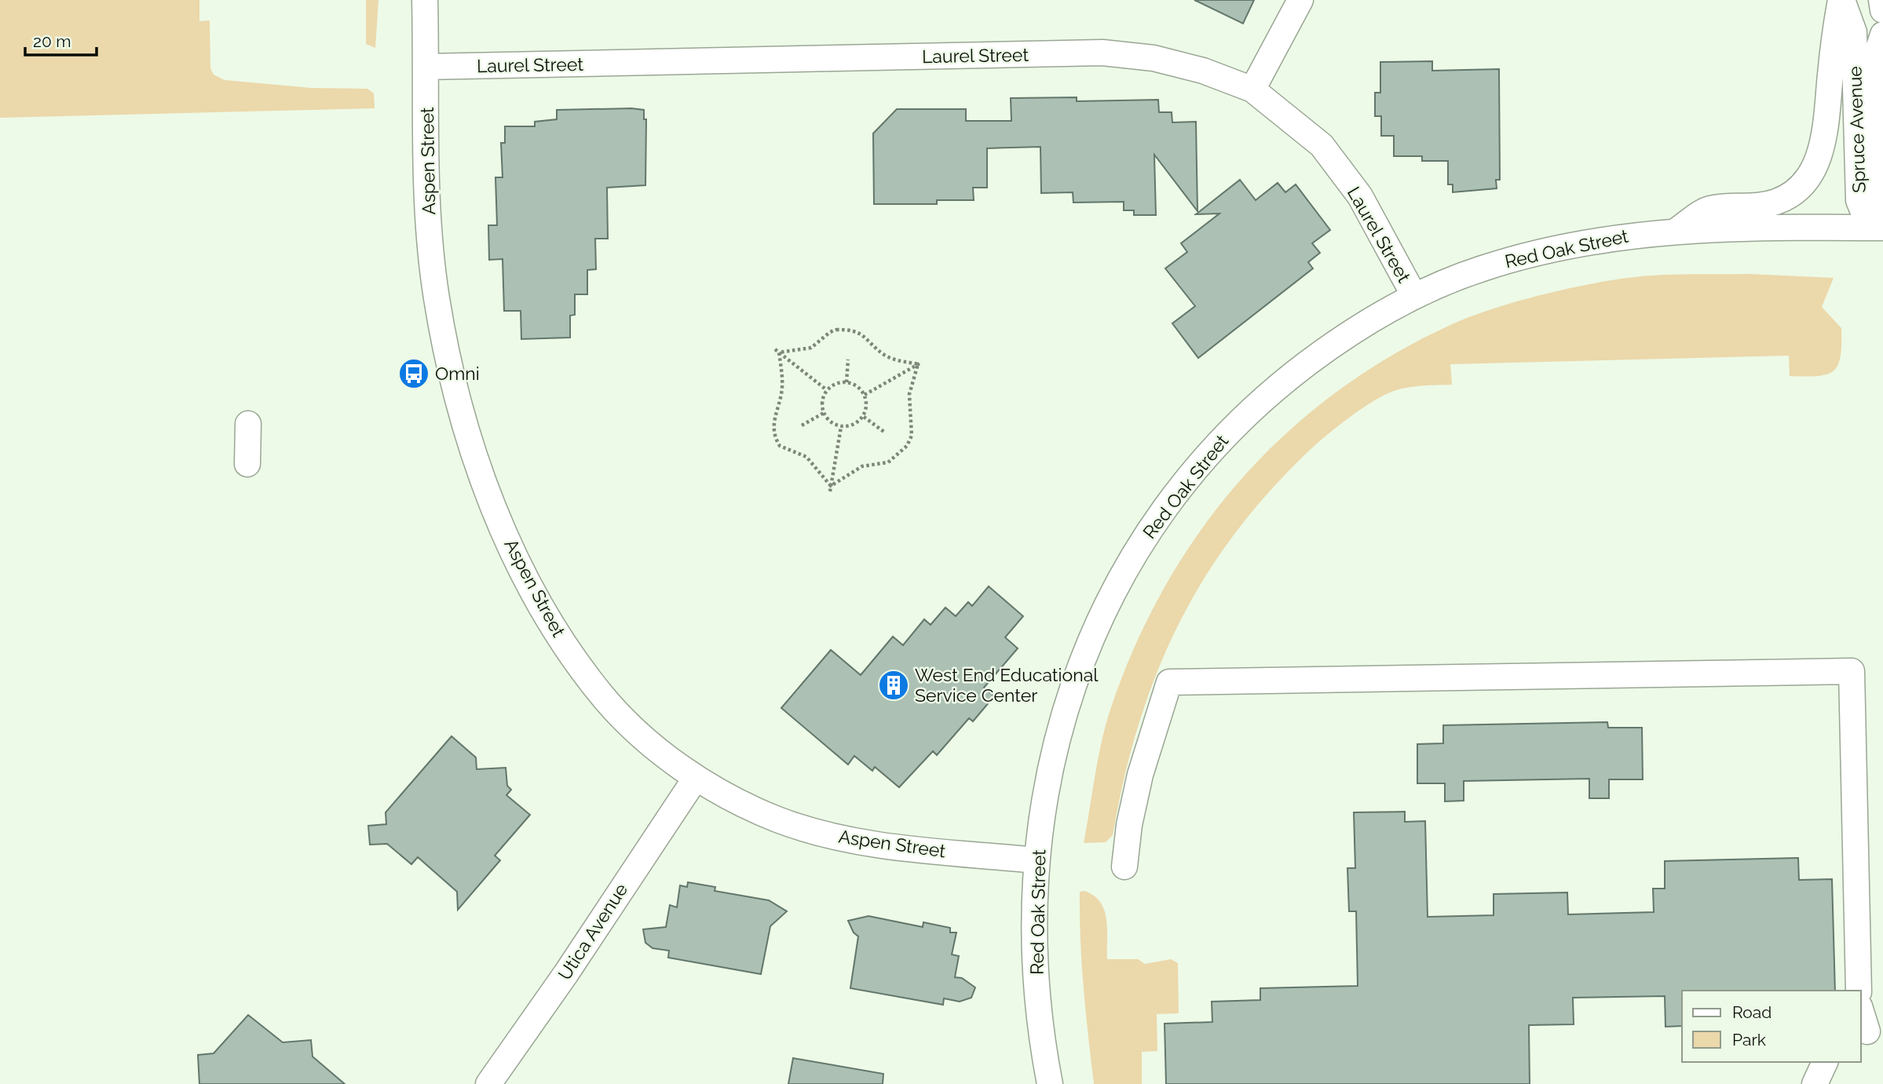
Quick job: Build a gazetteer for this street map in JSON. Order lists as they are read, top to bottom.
{
  "streets": {
    "street": [
      "Laurel Street",
      "Spruce Avenue",
      "Aspen Street",
      "Red Oak Street",
      "Utica Avenue"
    ]
  },
  "crossings": [
    ["Laurel Street", "Aspen Street"],
    ["Laurel Street", "Red Oak Street"],
    ["Spruce Avenue", "Red Oak Street"],
    ["Aspen Street", "Red Oak Street"],
    ["Aspen Street", "Utica Avenue"]
  ],
  "places": {
    "bus stop": ["Omni"],
    "building": ["West End Educational Service Center"]
  },
  "legend": ["Road", "Park"],
  "scale_bar": "20 m"
}
